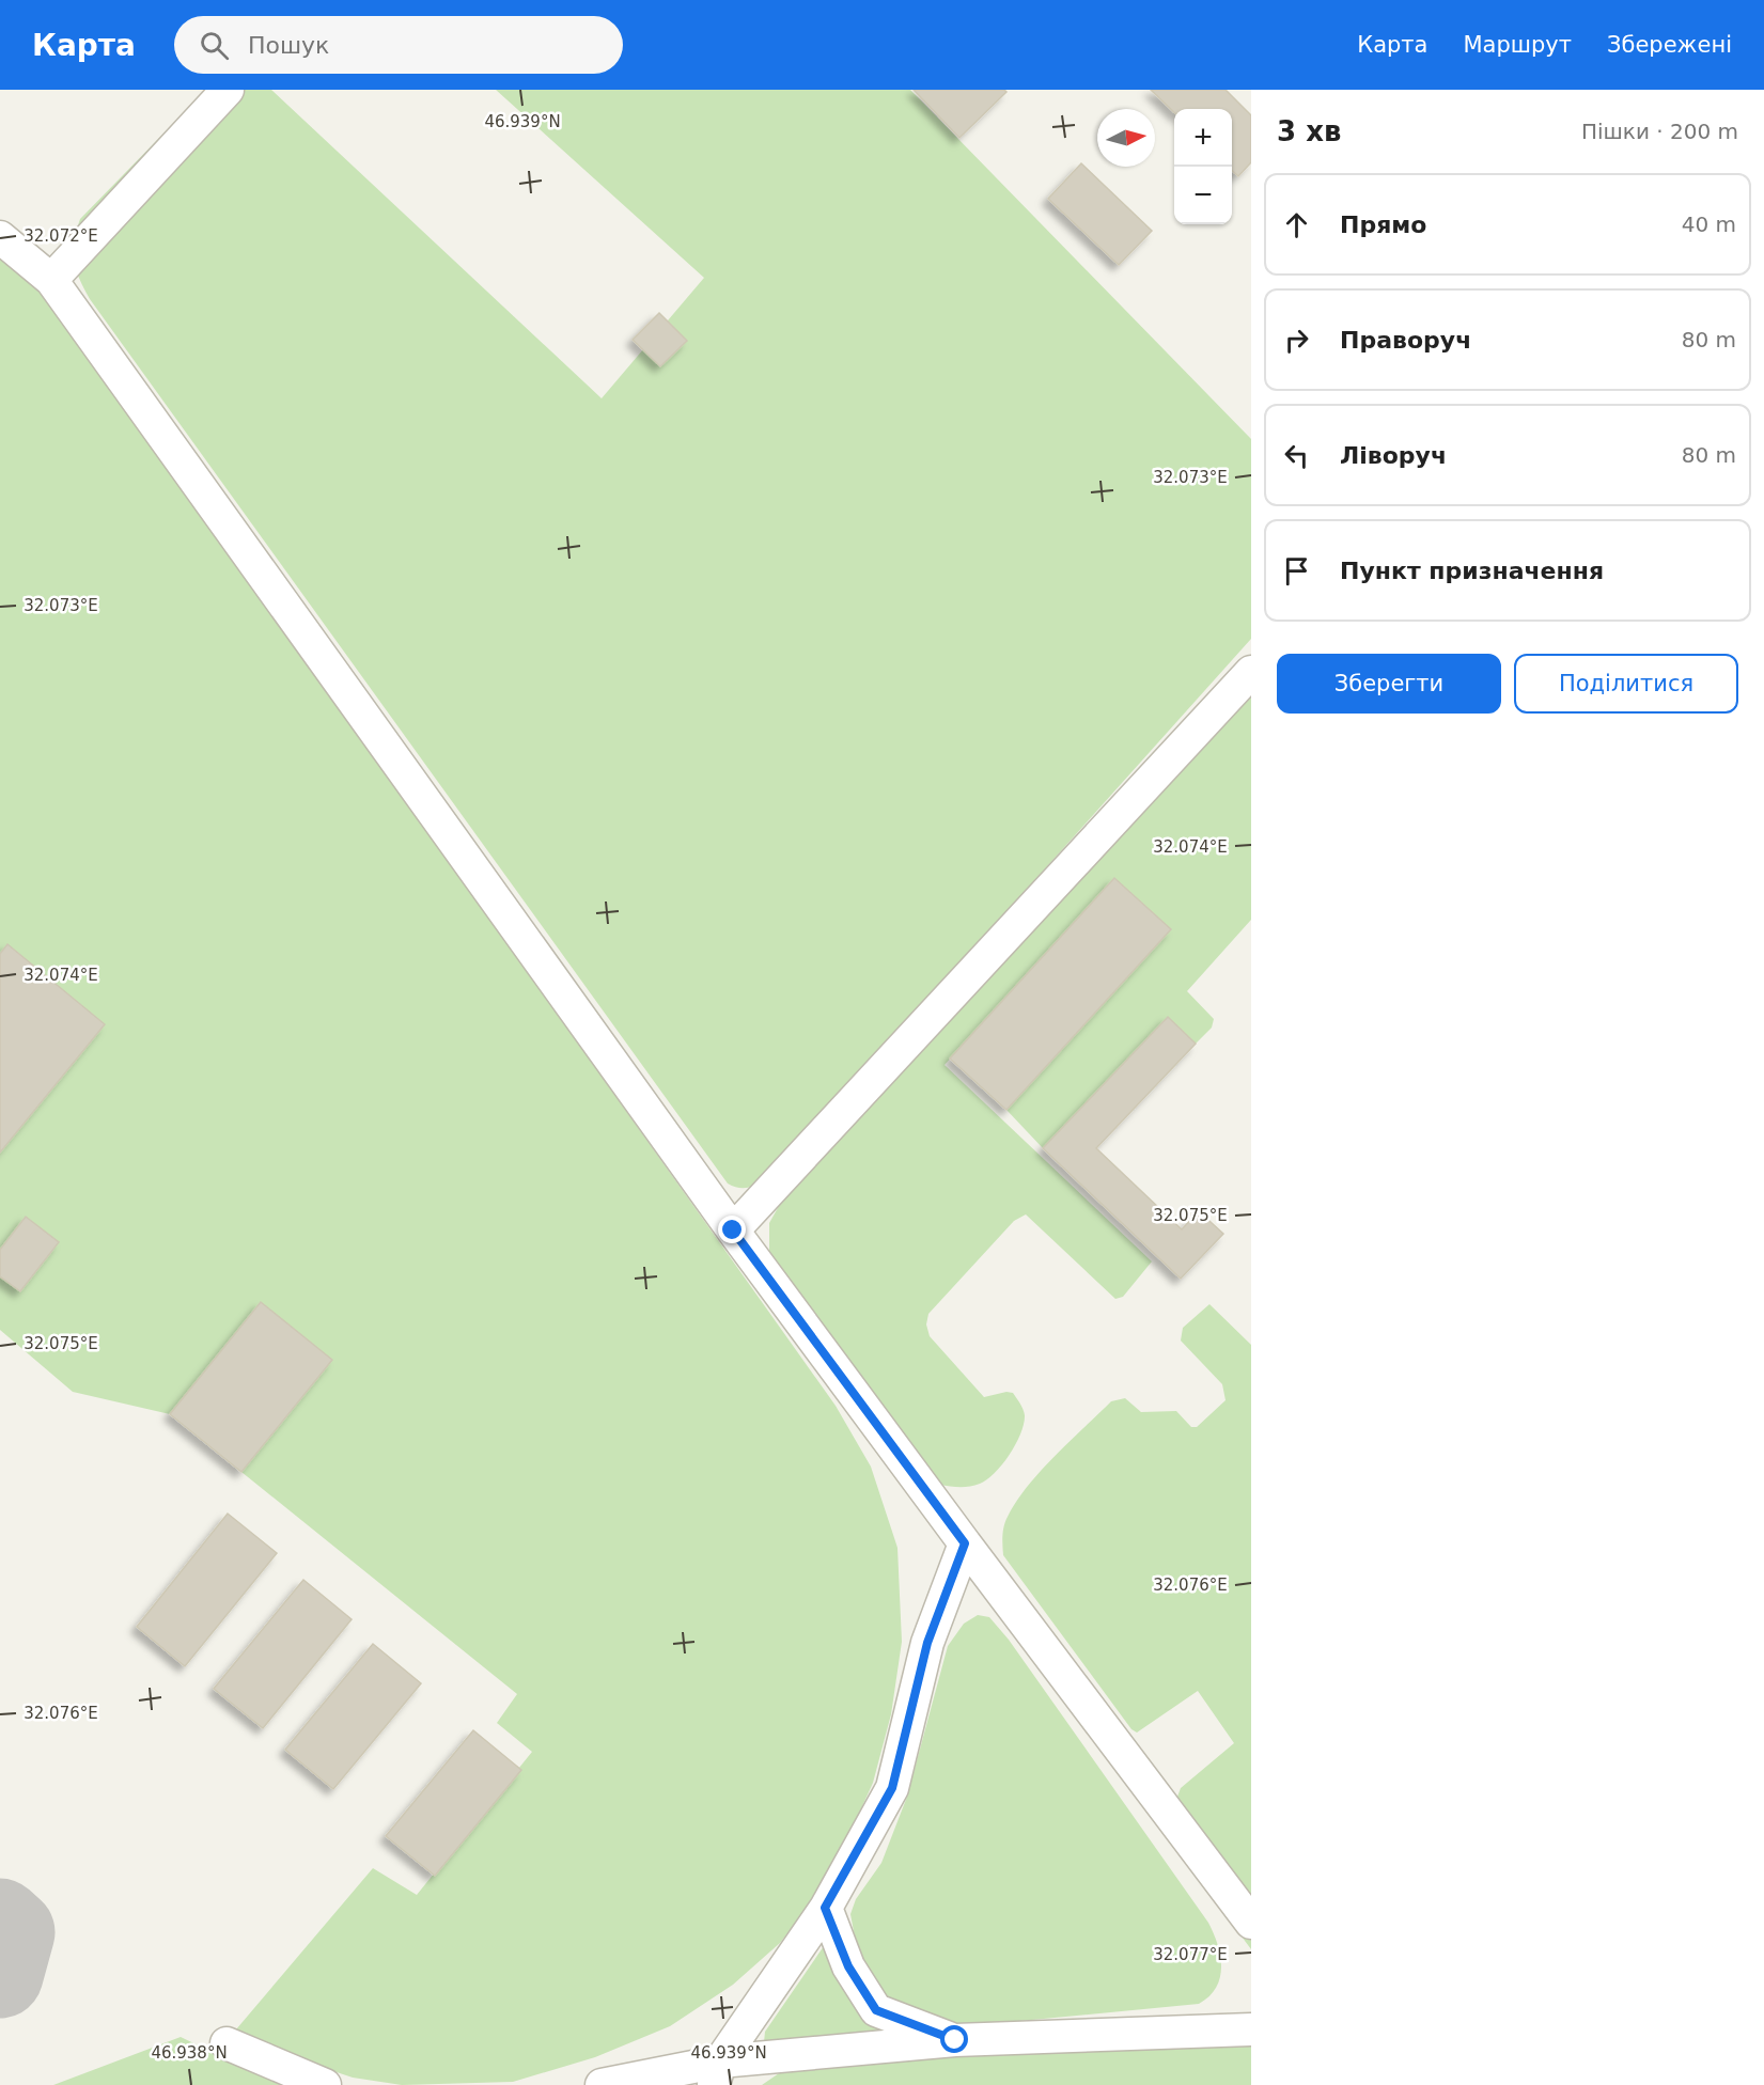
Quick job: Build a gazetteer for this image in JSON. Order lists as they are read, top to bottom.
{
  "north": "right",
  "page": {
    "header": "Карта",
    "search": "Пошук",
    "nav": ["Карта", "Маршрут", "Збережені"],
    "heading": ["3 хв", "Пішки · 200 m"],
    "map_buttons": ["+", "−"],
    "list": [
      ["Прямо", "40 m"],
      ["Праворуч", "80 m"],
      ["Ліворуч", "80 m"],
      "Пункт призначення"
    ],
    "buttons": ["Зберегти", "Поділитися"]
  },
  "coordinates": [
    "46.939°N",
    "32.072°E",
    "32.073°E",
    "32.074°E",
    "32.075°E",
    "32.076°E",
    "32.077°E",
    "46.938°N"
  ]
}
